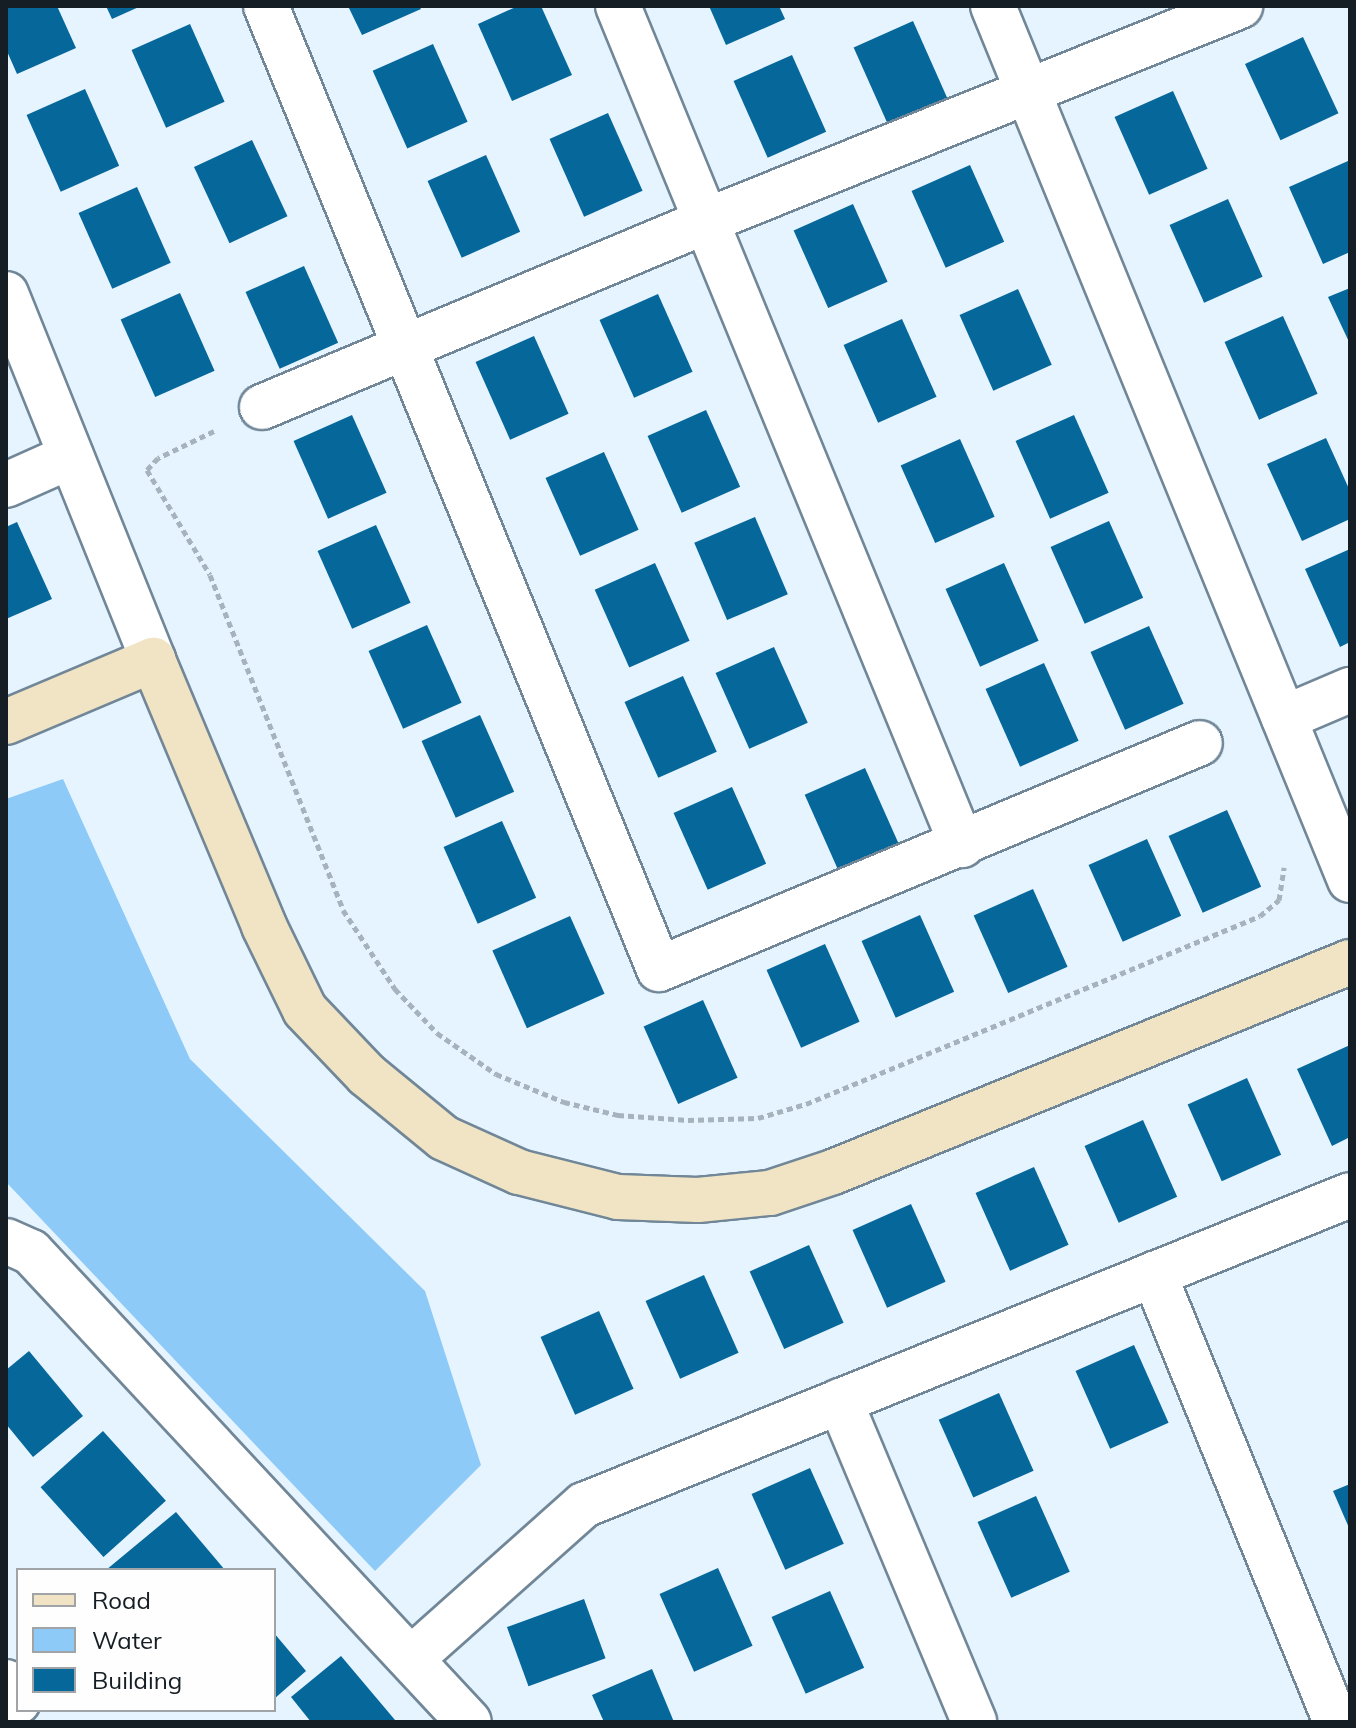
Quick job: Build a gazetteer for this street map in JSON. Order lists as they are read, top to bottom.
{
  "legend": ["Road", "Water", "Building"]
}
